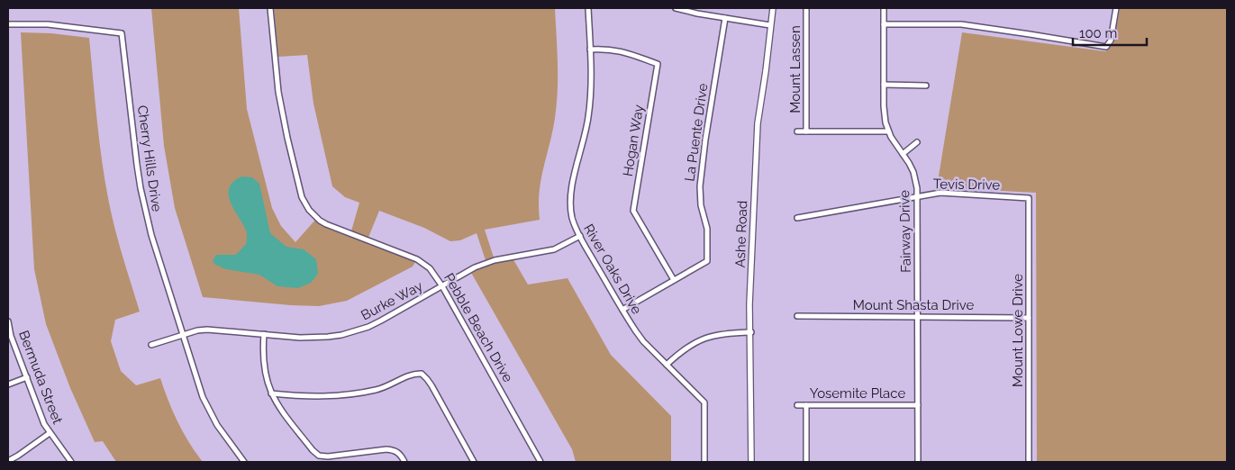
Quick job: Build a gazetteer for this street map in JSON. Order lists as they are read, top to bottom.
{
  "streets": {
    "street": [
      "Mount Lassen",
      "La Puente Drive",
      "Hogan Way",
      "Cherry Hills Drive",
      "Tevis Drive",
      "Fairway Drive",
      "Ashe Road",
      "River Oaks Drive",
      "Burke Way",
      "Mount Shasta Drive",
      "Pebble Beach Drive",
      "Mount Lowe Drive",
      "Bermuda Street",
      "Yosemite Place"
    ]
  },
  "crossings": [
    ["La Puente Drive", "Hogan Way"],
    ["La Puente Drive", "River Oaks Drive"],
    ["Hogan Way", "River Oaks Drive"],
    ["Cherry Hills Drive", "Burke Way"],
    ["Tevis Drive", "Fairway Drive"],
    ["Tevis Drive", "Mount Lowe Drive"],
    ["Fairway Drive", "Mount Shasta Drive"],
    ["Fairway Drive", "Yosemite Place"],
    ["River Oaks Drive", "Burke Way"],
    ["Burke Way", "Pebble Beach Drive"],
    ["Mount Shasta Drive", "Mount Lowe Drive"]
  ],
  "scale_bar": "100 m"
}
